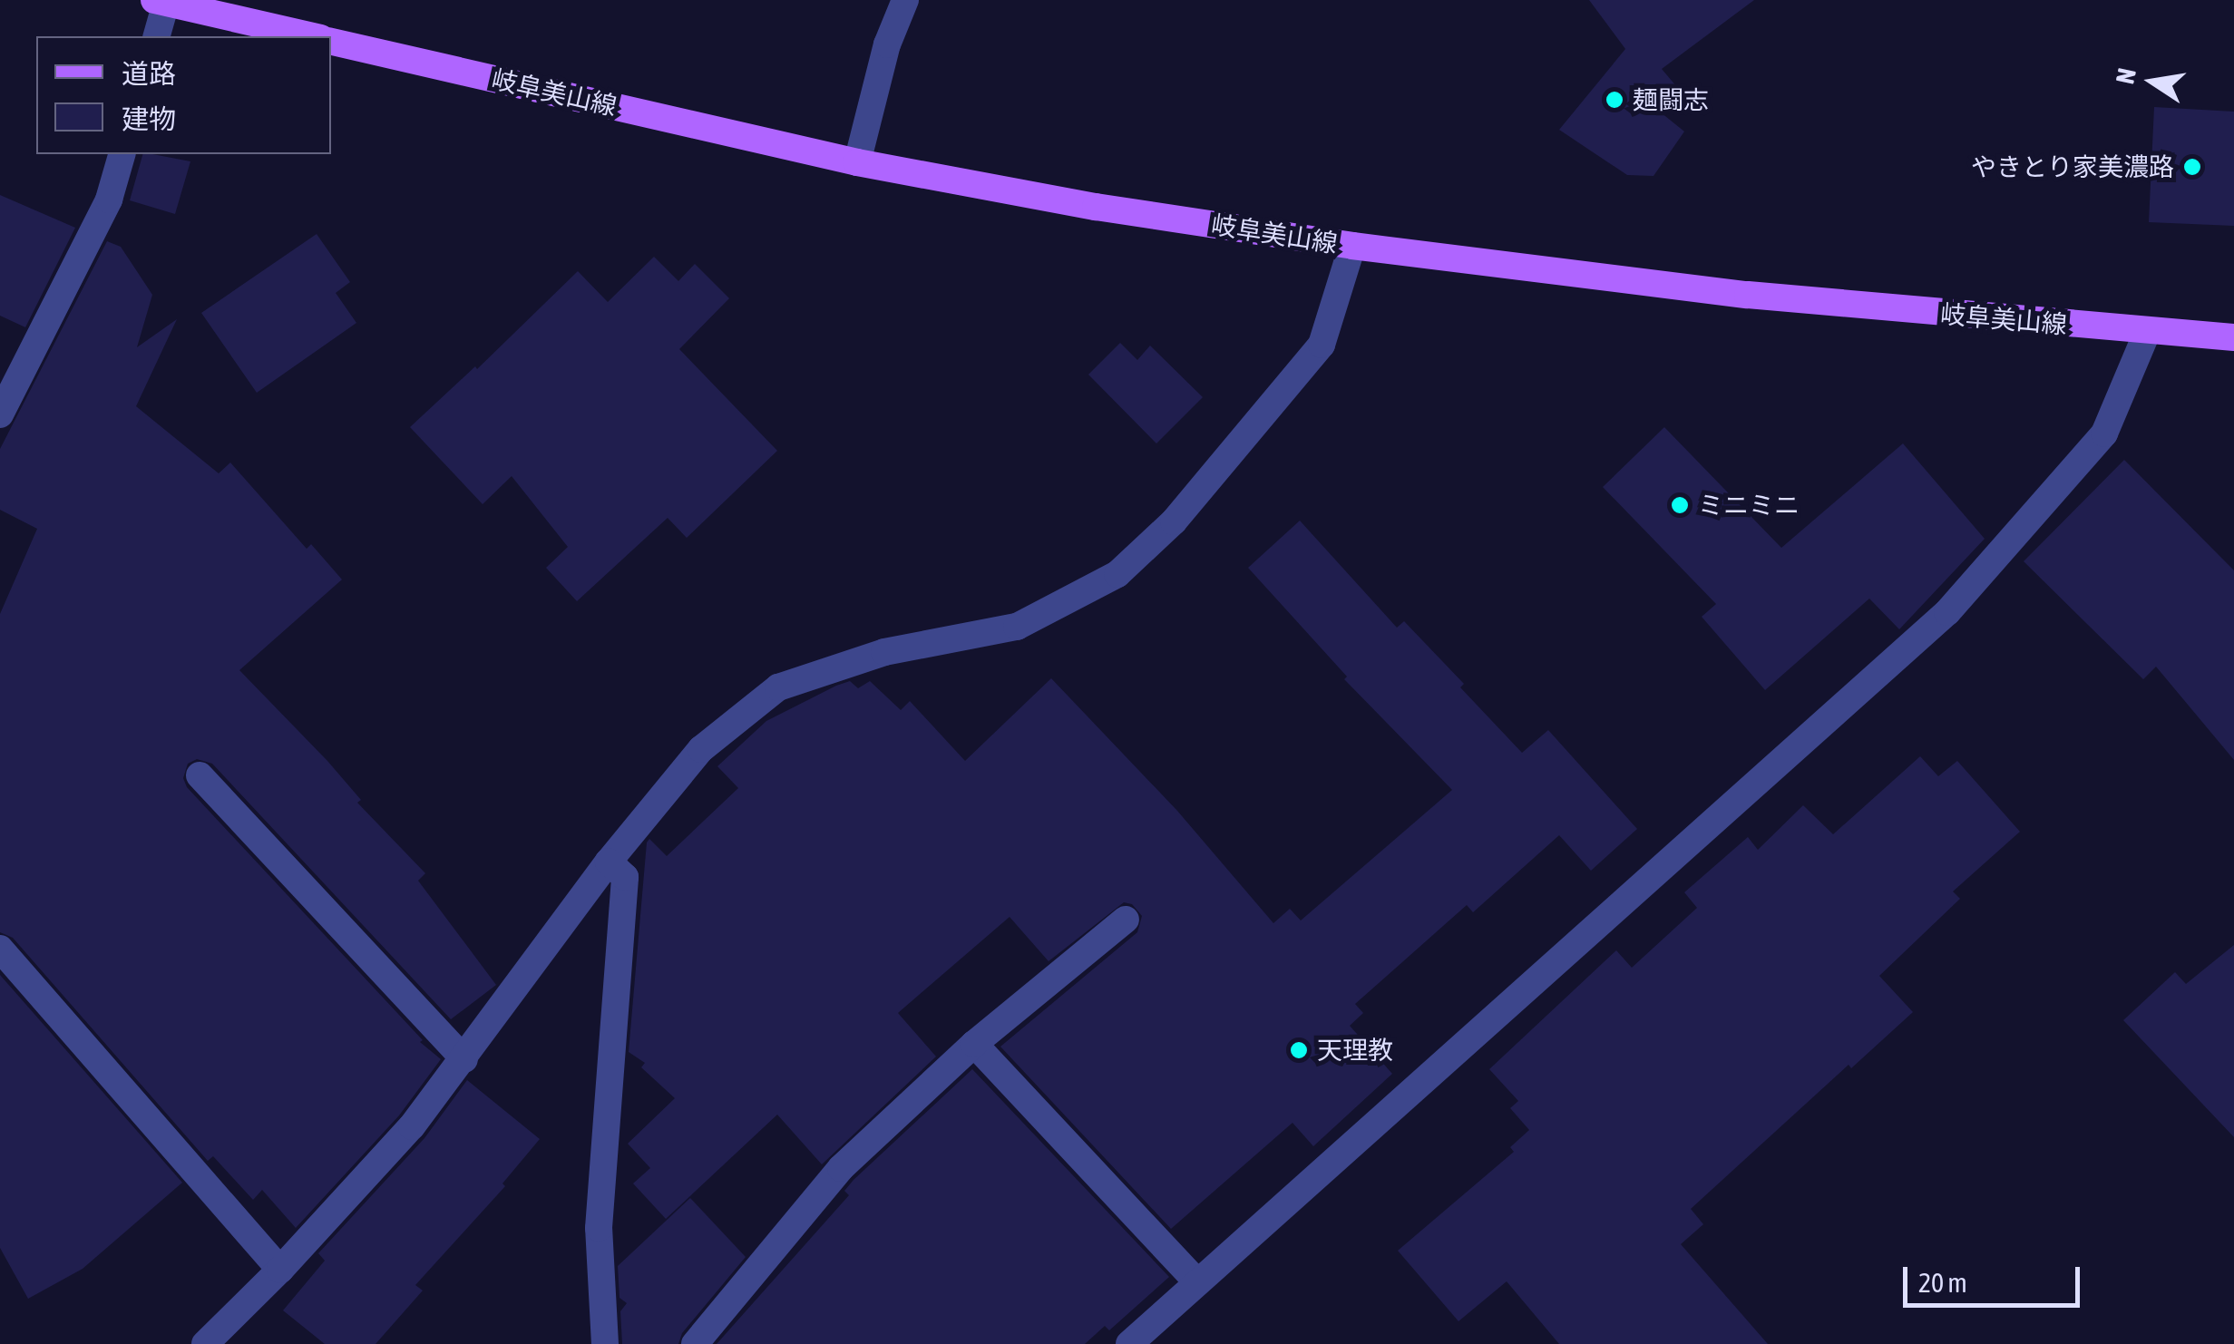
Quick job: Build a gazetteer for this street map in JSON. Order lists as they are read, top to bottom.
{
  "streets": {
    "main road": ["岐阜美山線"]
  },
  "places": [
    "麺闘志",
    "やきとり家美濃路",
    "ミニミニ",
    "天理教"
  ],
  "legend": ["道路", "建物"],
  "scale_bar": "20 m",
  "north": "left"
}
